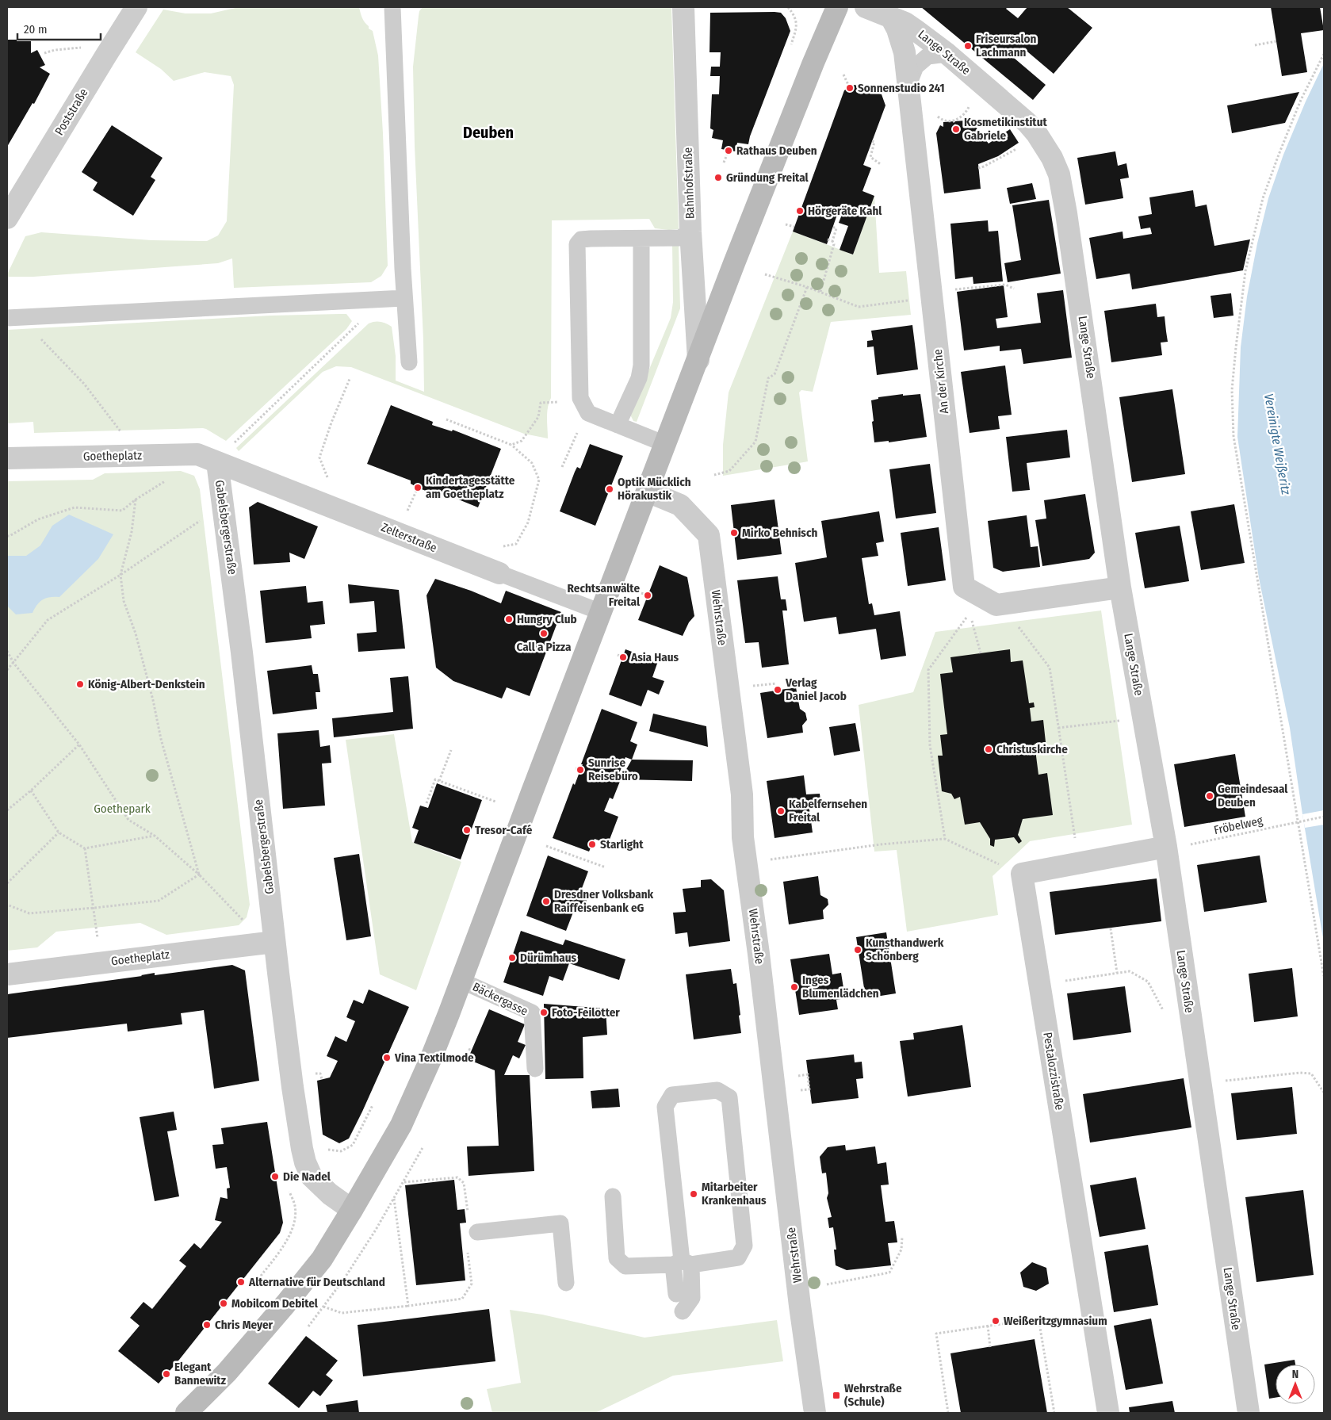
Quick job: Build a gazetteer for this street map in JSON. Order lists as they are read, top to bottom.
{
  "streets": {
    "street": [
      "Lange Straße",
      "Poststraße",
      "Bahnhofstraße",
      "An der Kirche",
      "Goetheplatz",
      "Gabelsbergerstraße",
      "Zelterstraße",
      "Wehrstraße",
      "Pestalozzistraße"
    ],
    "lane": ["Bäckergasse"],
    "path": ["Fröbelweg"]
  },
  "crossings": [
    ["Lange Straße", "An der Kirche"],
    ["Lange Straße", "Fröbelweg"],
    ["Lange Straße", "Pestalozzistraße"],
    ["Goetheplatz", "Gabelsbergerstraße"],
    ["Goetheplatz", "Zelterstraße"],
    ["Gabelsbergerstraße", "Zelterstraße"],
    ["Fröbelweg", "Pestalozzistraße"]
  ],
  "districts": ["Deuben"],
  "water": ["Vereinigte Weißeritz"],
  "parks": ["Goethepark"],
  "places": {
    "other": [
      "Friseursalon Lachmann",
      "Sonnenstudio 241",
      "Kosmetikinstitut Gabriele",
      "Rathaus Deuben",
      "Gründung Freital",
      "Hörgeräte Kahl",
      "Kindertagesstätte am Goetheplatz",
      "Optik Mücklich Hörakustik",
      "Mirko Behnisch",
      "Rechtsanwälte Freital",
      "Hungry Club",
      "Call a Pizza",
      "Asia Haus",
      "König-Albert-Denkstein",
      "Verlag Daniel Jacob",
      "Christuskirche",
      "Sunrise Reisebüro",
      "Gemeindesaal Deuben",
      "Kabelfernsehen Freital",
      "Tresor-Café",
      "Starlight",
      "Dresdner Volksbank Raiffeisenbank eG",
      "Kunsthandwerk Schönberg",
      "Dürümhaus",
      "Inges Blumenlädchen",
      "Foto-Feilotter",
      "Vina Textilmode",
      "Die Nadel",
      "Mitarbeiter Krankenhaus",
      "Alternative für Deutschland",
      "Mobilcom Debitel",
      "Weißeritzgymnasium",
      "Chris Meyer",
      "Elegant Bannewitz"
    ],
    "transit": ["Wehrstraße (Schule)"]
  },
  "scale_bar": "20 m",
  "north": "top"
}
